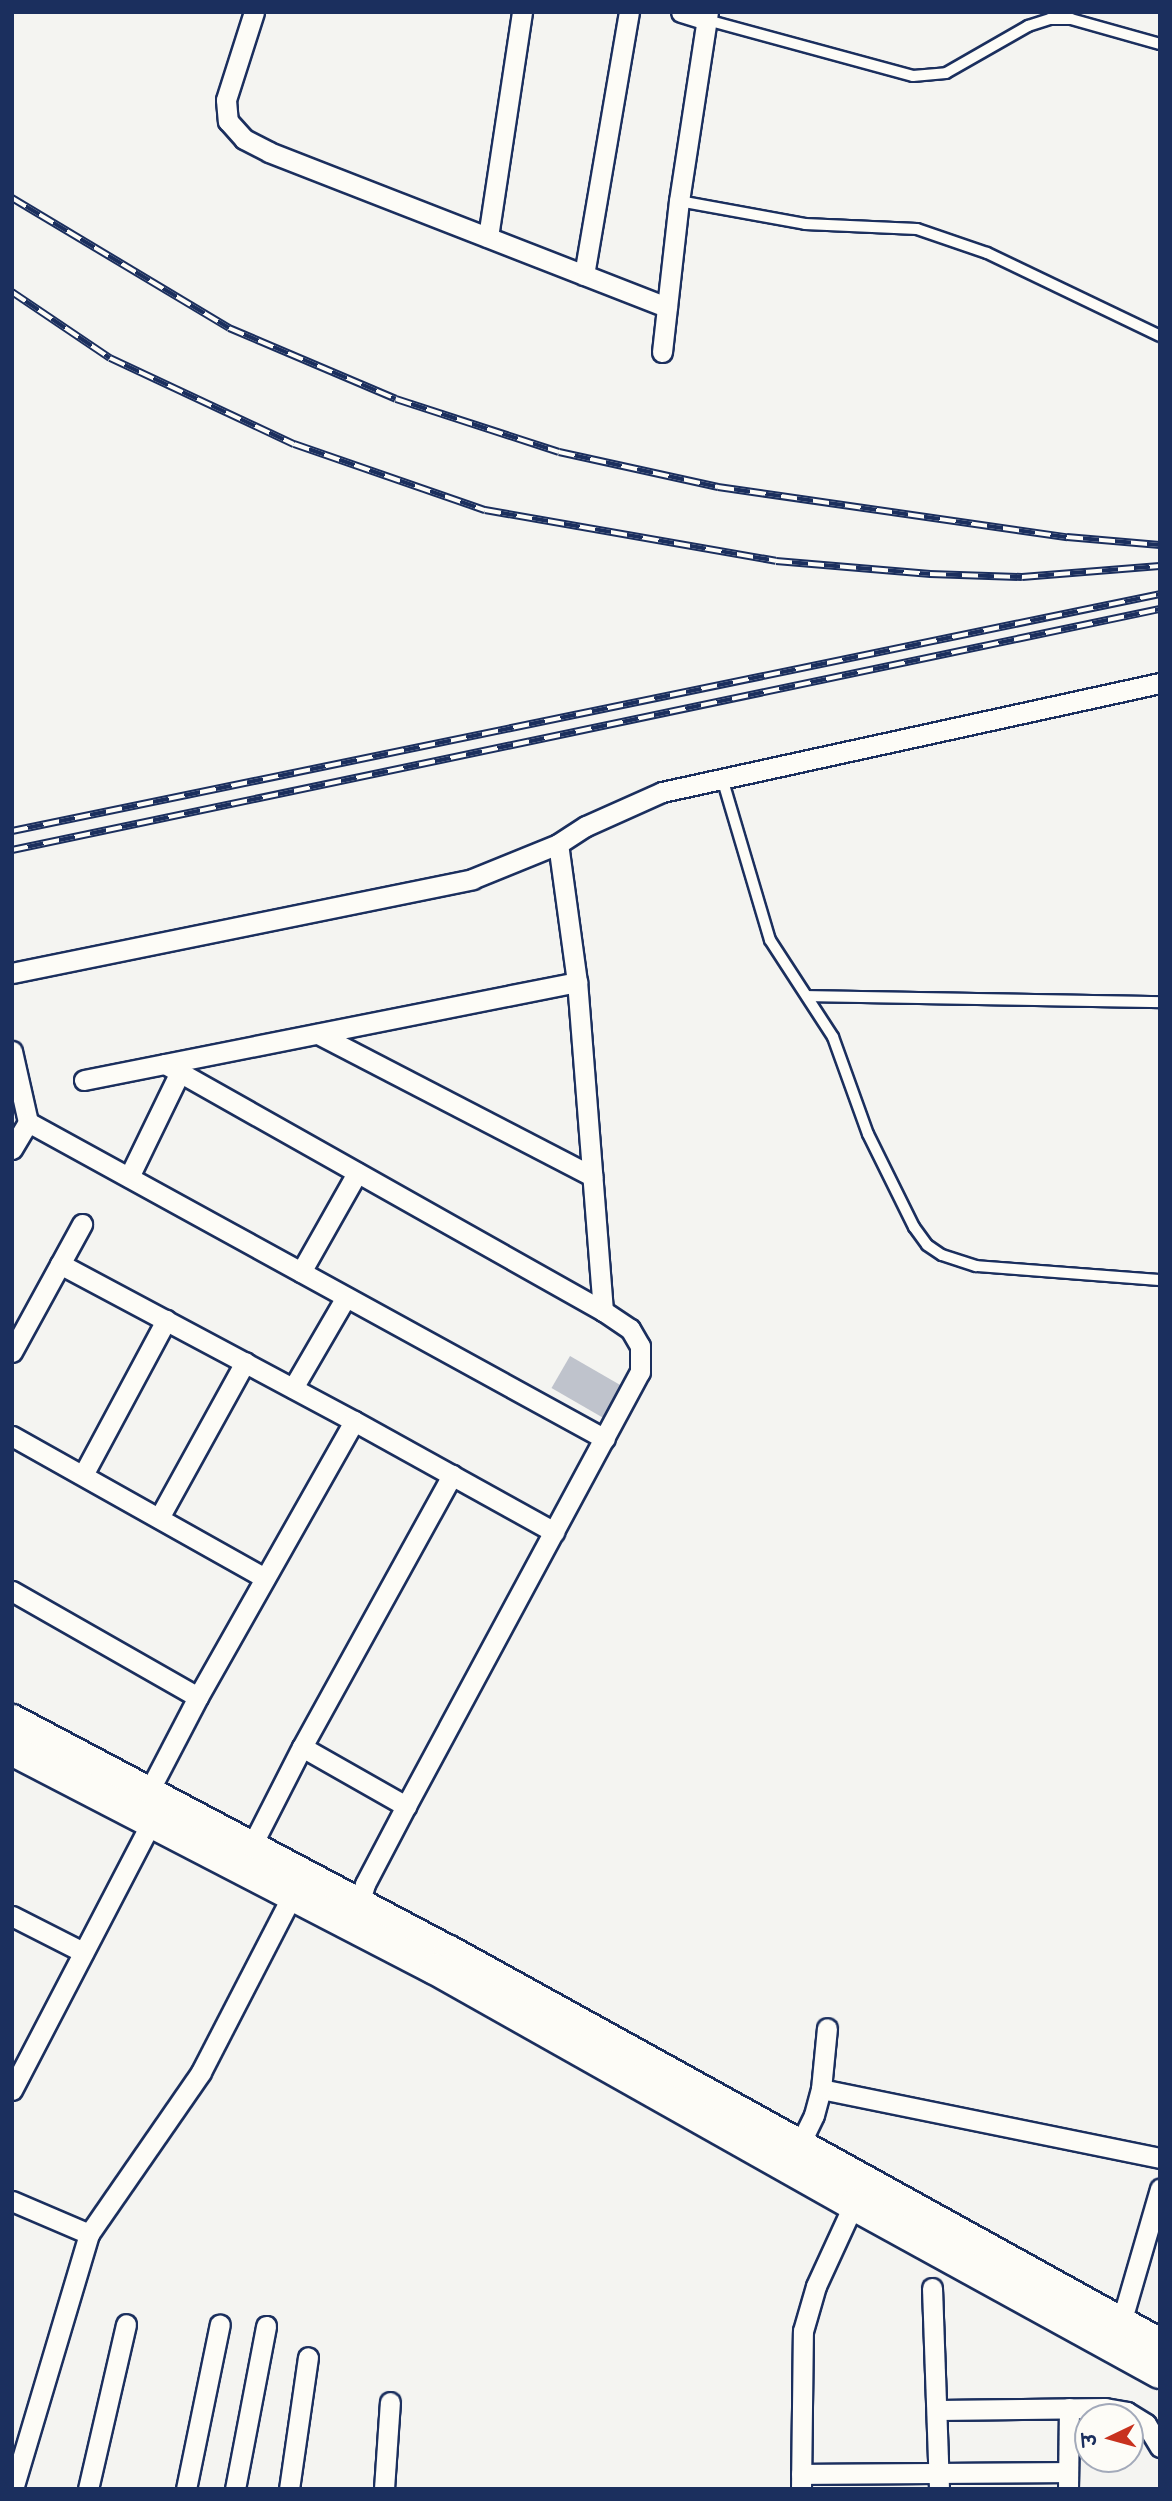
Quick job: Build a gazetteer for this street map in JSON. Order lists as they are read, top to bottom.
{
  "north": "left"
}
